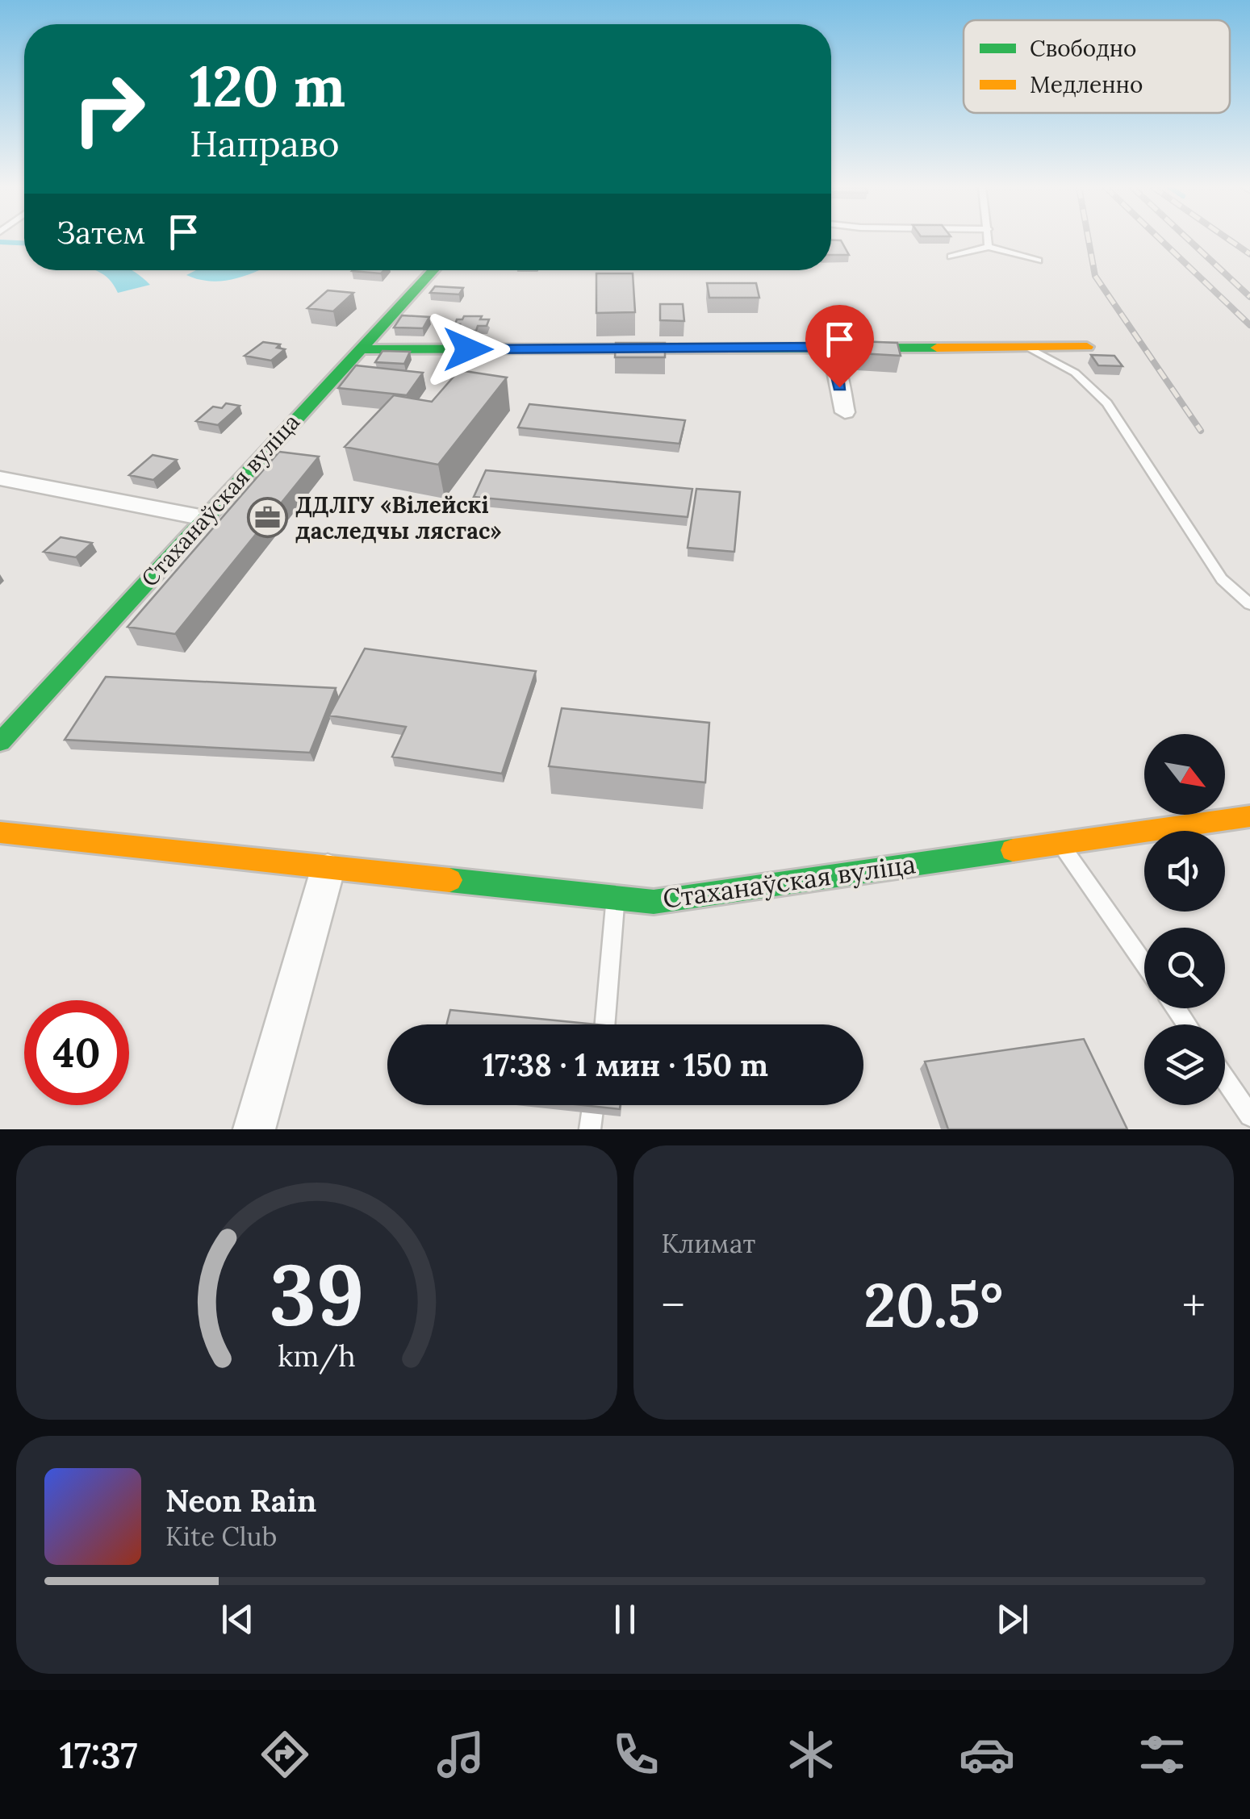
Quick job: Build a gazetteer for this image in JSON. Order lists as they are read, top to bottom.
{
  "streets": {
    "street": ["Стаханаўская вуліца"]
  },
  "places": {
    "office": ["ДДЛГУ «Вілейскі даследчы лясгас»"]
  },
  "legend": ["Свободно", "Медленно"],
  "north": "bottom right",
  "page": {
    "turn": ["120 m", "Направо"],
    "then": "Затем",
    "limit": "40",
    "trip": "17:38 · 1 мин · 150 m",
    "tile": "Климат",
    "heat": ["−", "20.5°", "+"],
    "song": ["Neon Rain", "Kite Club"],
    "tabs": "17:37",
    "gauge": ["39", "km/h"]
  }
}
